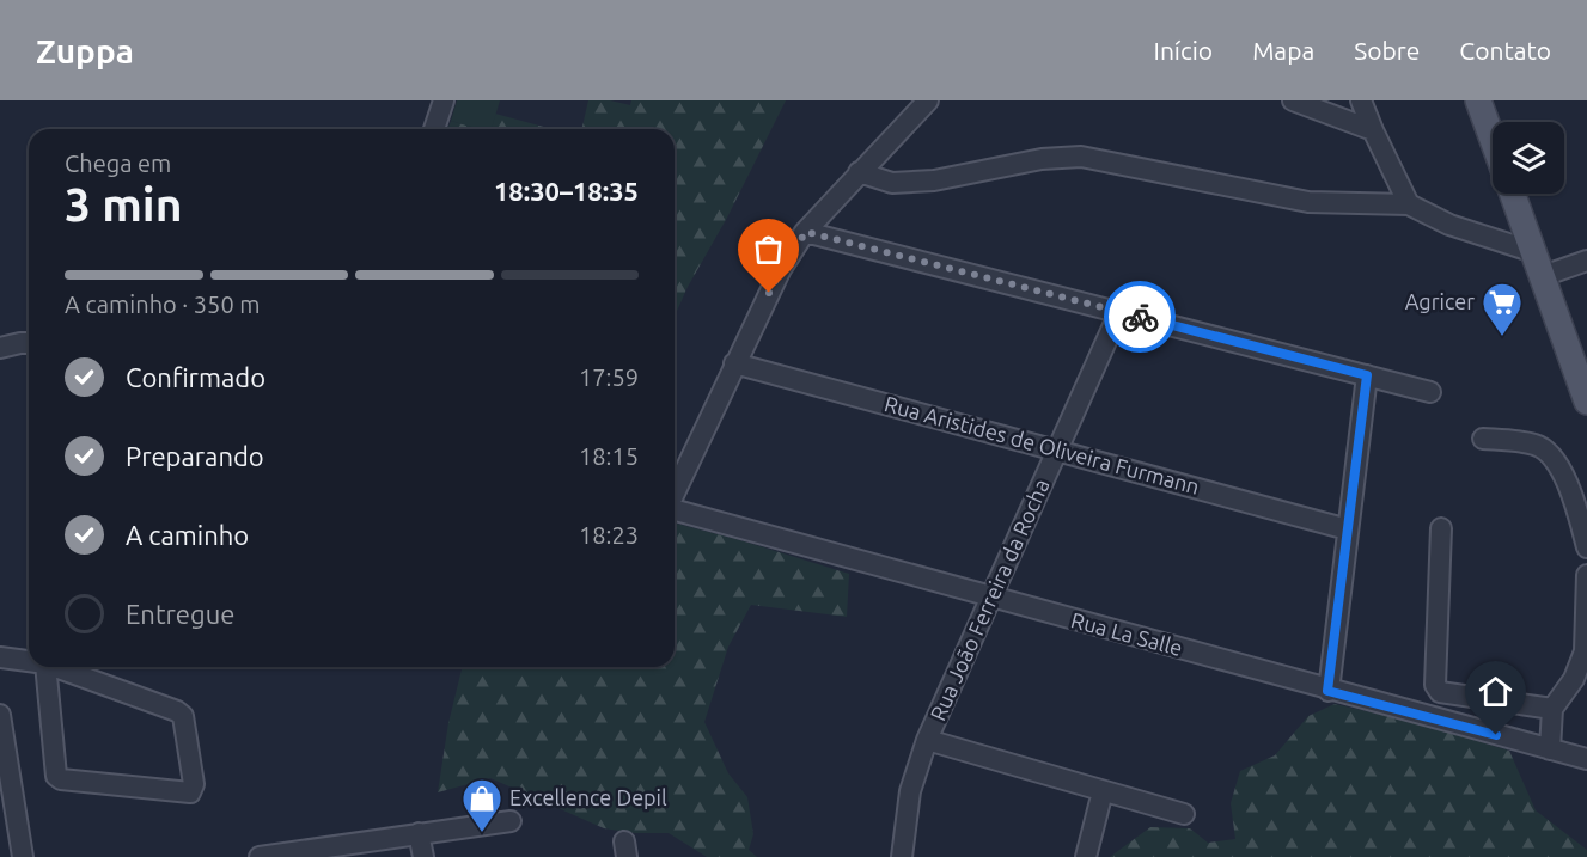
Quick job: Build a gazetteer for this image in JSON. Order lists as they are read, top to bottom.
{
  "streets": {
    "street": ["Rua Aristides de Oliveira Furmann", "Rua João Ferreira da Rocha", "Rua La Salle"]
  },
  "crossings": [
    ["Rua Aristides de Oliveira Furmann", "Rua João Ferreira da Rocha"],
    ["Rua João Ferreira da Rocha", "Rua La Salle"]
  ],
  "places": {
    "supermarket": ["Agricer"],
    "shop": ["Excellence Depil"]
  },
  "page": {
    "header": "Zuppa",
    "nav": [
      "Início",
      "Mapa",
      "Sobre",
      "Contato"
    ],
    "heading": ["3 min", "Chega em", "18:30–18:35"],
    "bar": "A caminho · 350 m",
    "list": [
      ["Confirmado", "17:59"],
      ["Preparando", "18:15"],
      ["A caminho", "18:23"],
      "Entregue"
    ]
  }
}
